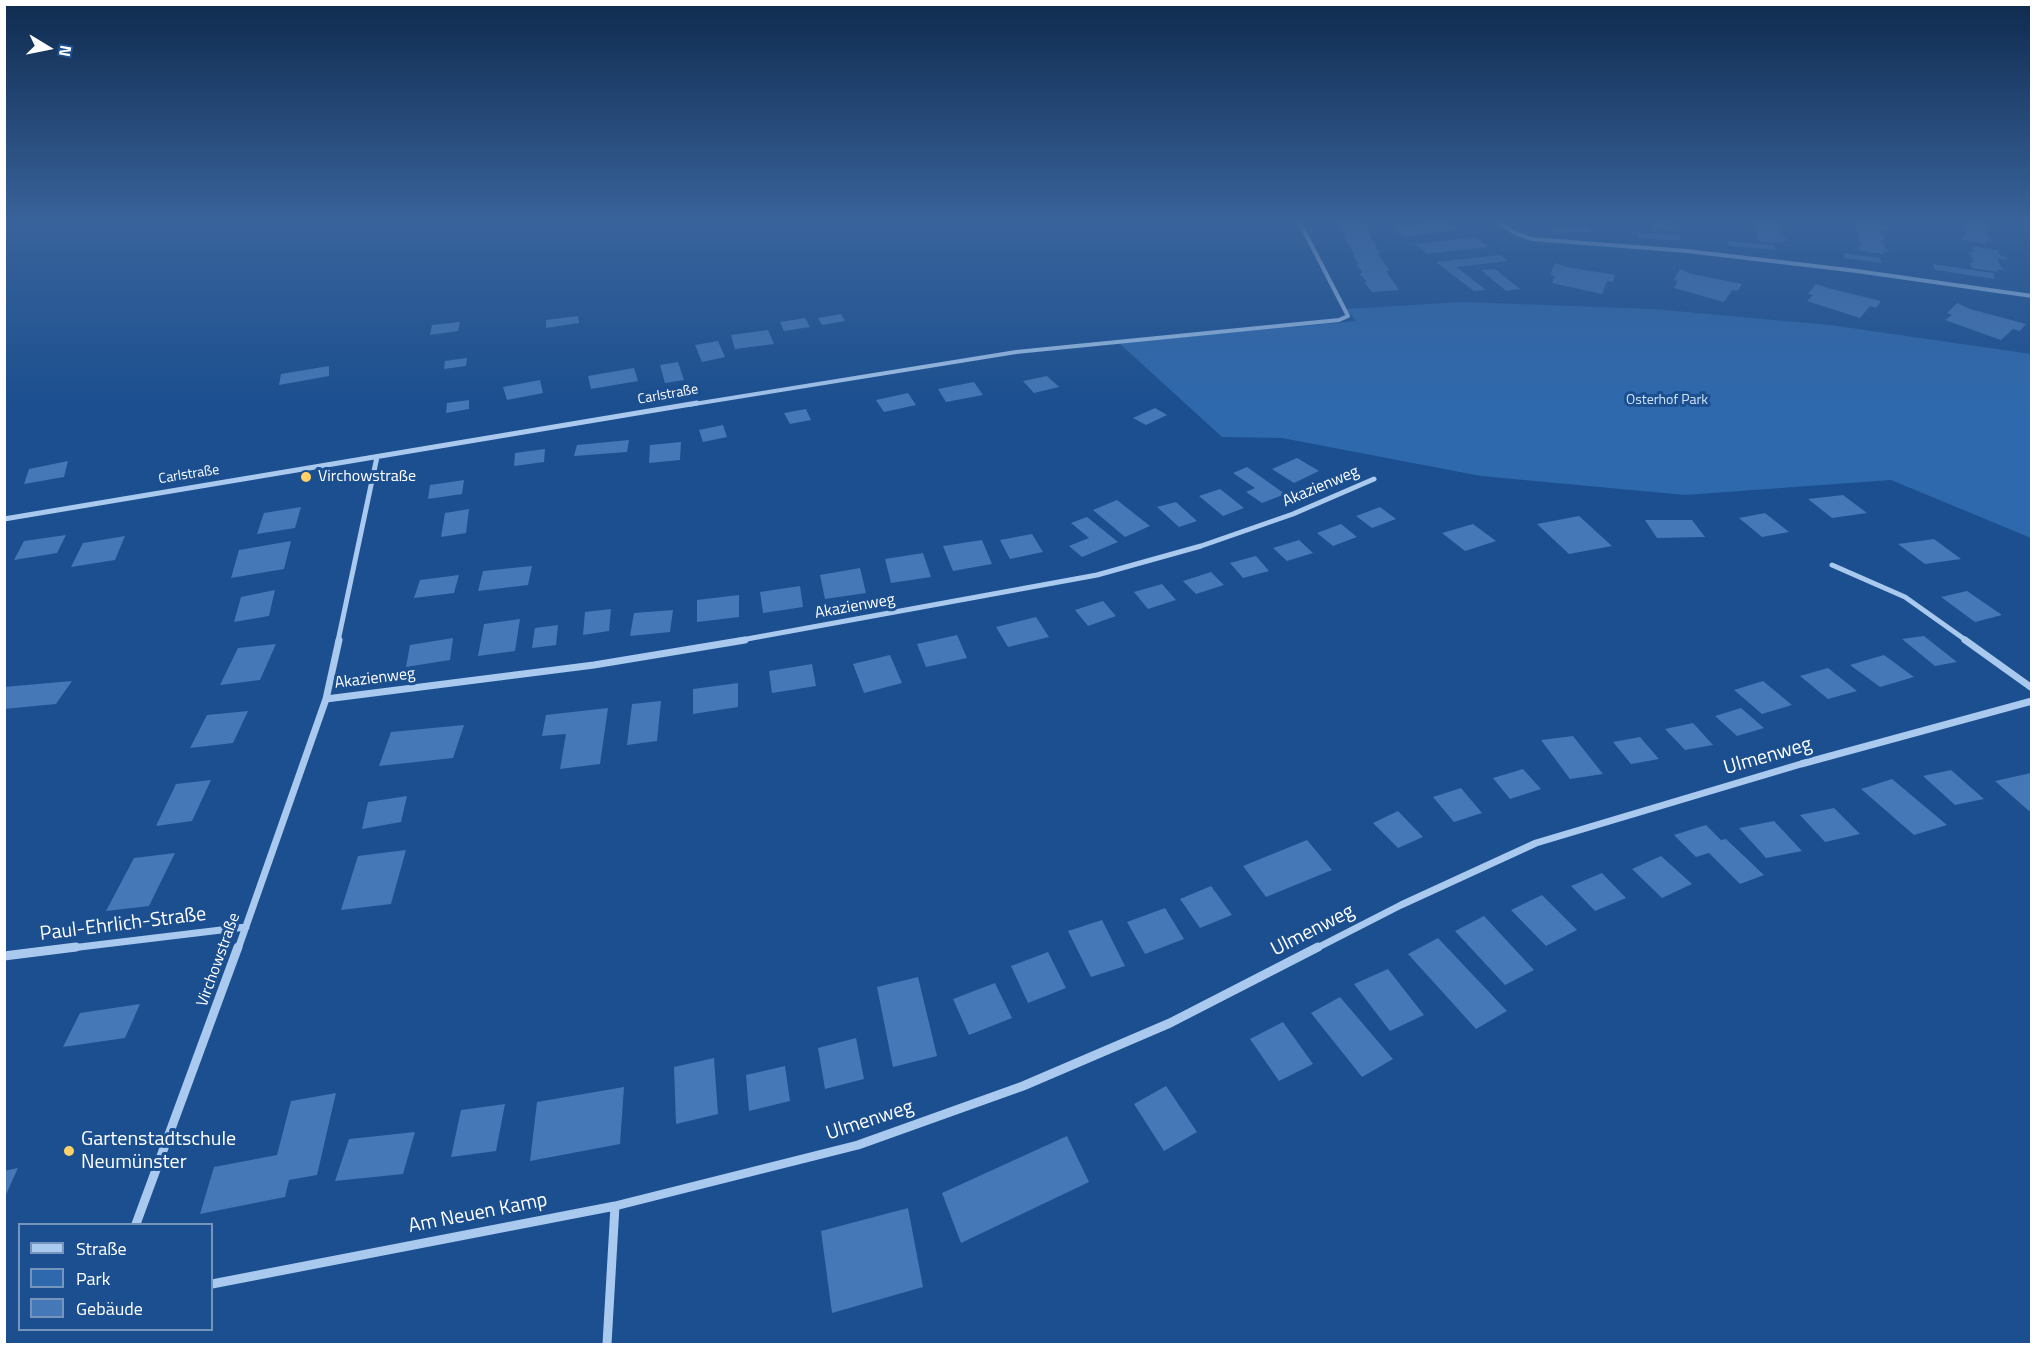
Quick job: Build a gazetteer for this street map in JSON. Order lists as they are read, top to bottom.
{
  "streets": {
    "street": [
      "Carlstraße",
      "Akazienweg",
      "Ulmenweg",
      "Paul-Ehrlich-Straße",
      "Virchowstraße",
      "Am Neuen Kamp"
    ]
  },
  "crossings": [
    ["Carlstraße", "Virchowstraße"],
    ["Akazienweg", "Virchowstraße"],
    ["Ulmenweg", "Am Neuen Kamp"],
    ["Paul-Ehrlich-Straße", "Virchowstraße"]
  ],
  "parks": ["Osterhof Park"],
  "places": ["Virchowstraße", "Gartenstadtschule Neumünster"],
  "legend": ["Straße", "Park", "Gebäude"],
  "north": "right"
}
